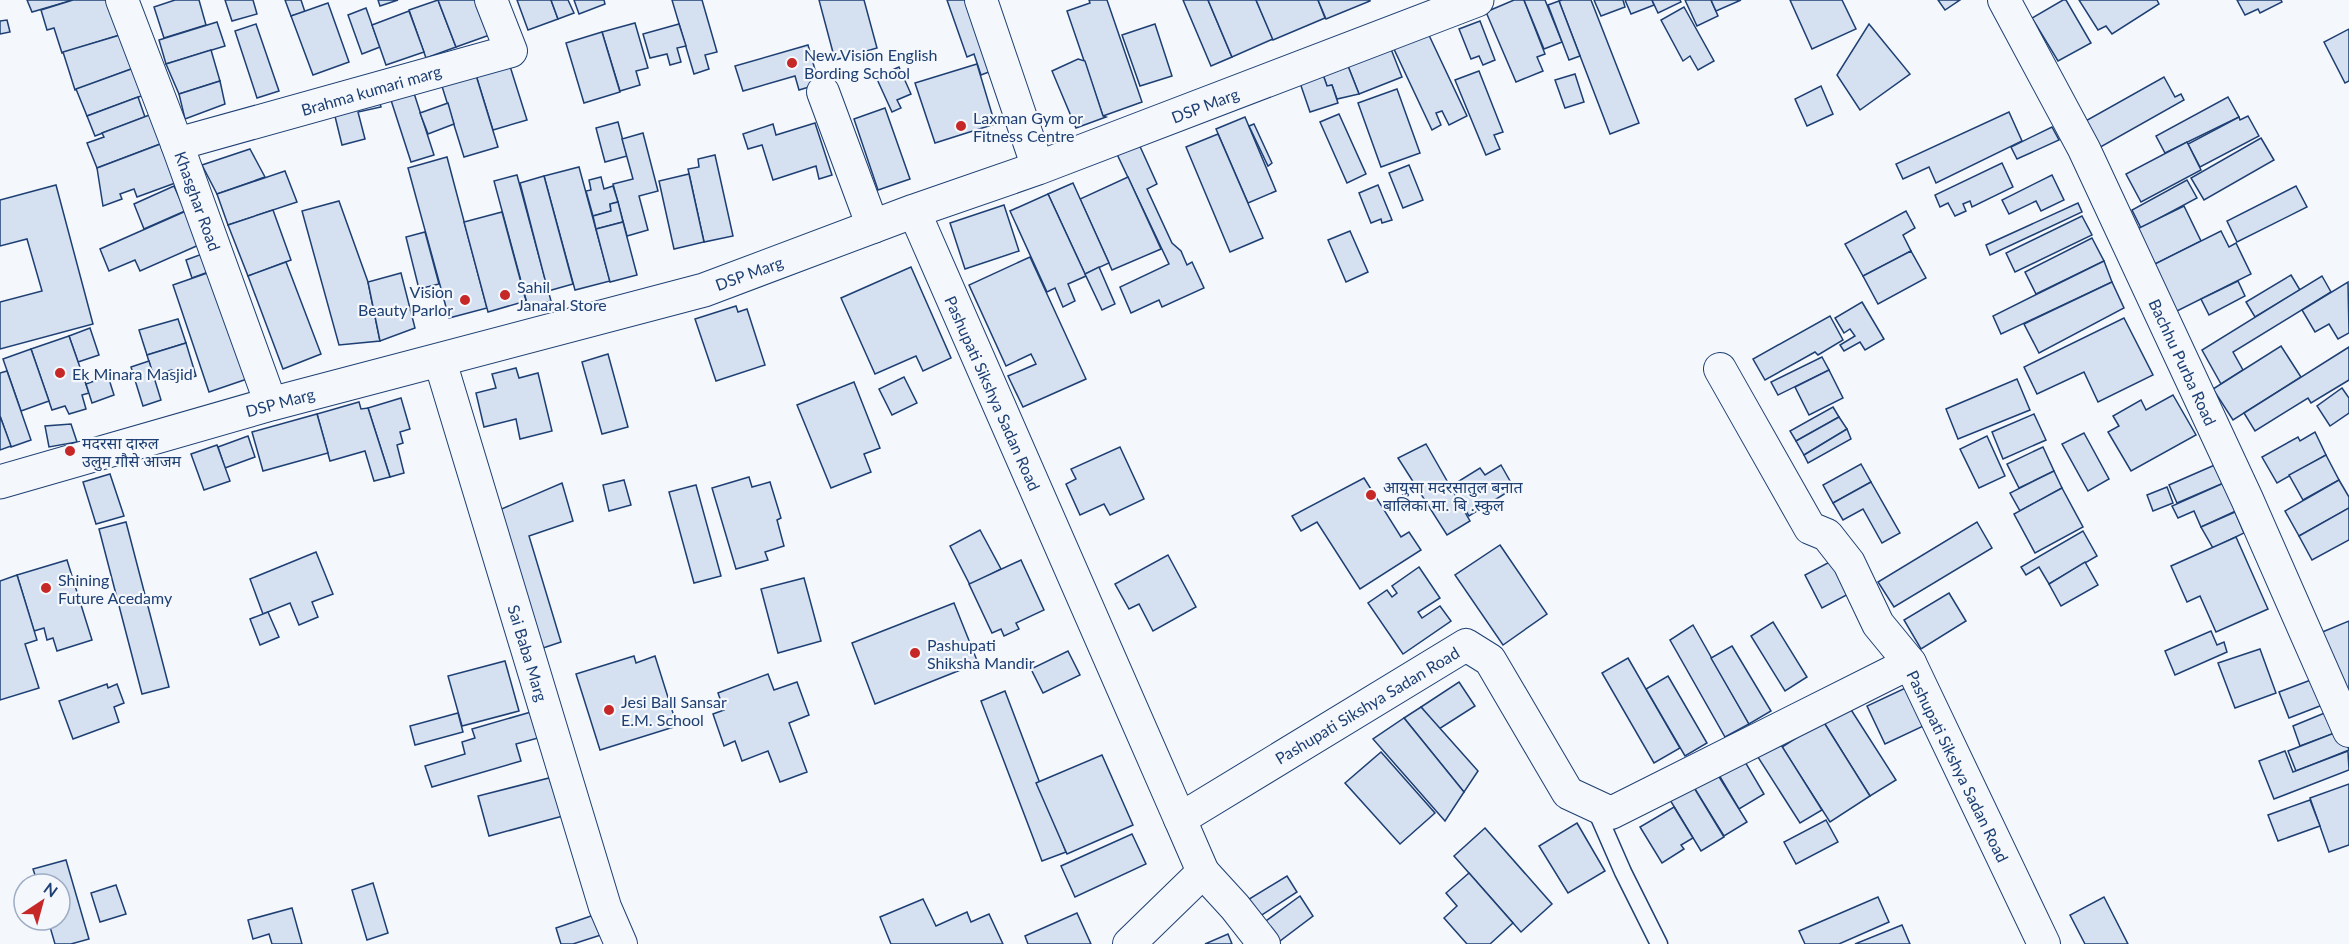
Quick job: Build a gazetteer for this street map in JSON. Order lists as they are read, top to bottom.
{
  "streets": {
    "street": [
      "Brahma kumari marg",
      "DSP Marg",
      "Khasghar Road",
      "Bachhu Purba Road",
      "Pashupati Sikshya Sadan Road",
      "Sai Baba Marg"
    ]
  },
  "crossings": [
    ["Brahma kumari marg", "Khasghar Road"],
    ["DSP Marg", "Khasghar Road"],
    ["DSP Marg", "Pashupati Sikshya Sadan Road"],
    ["DSP Marg", "Sai Baba Marg"]
  ],
  "places": [
    "New Vision English Bording School",
    "Laxman Gym or Fitness Centre",
    "Sahil Janaral Store",
    "Vision Beauty Parlor",
    "Ek Minara Masjid",
    "मदरसा दारुल उलुम गाैसे आजम",
    "आयुसा मदरसातुल बनात बालिका मा. बि .स्कुल",
    "Shining Future Acedamy",
    "Pashupati Shiksha Mandir",
    "Jesi Ball Sansar E.M. School"
  ],
  "north": "top right"
}
